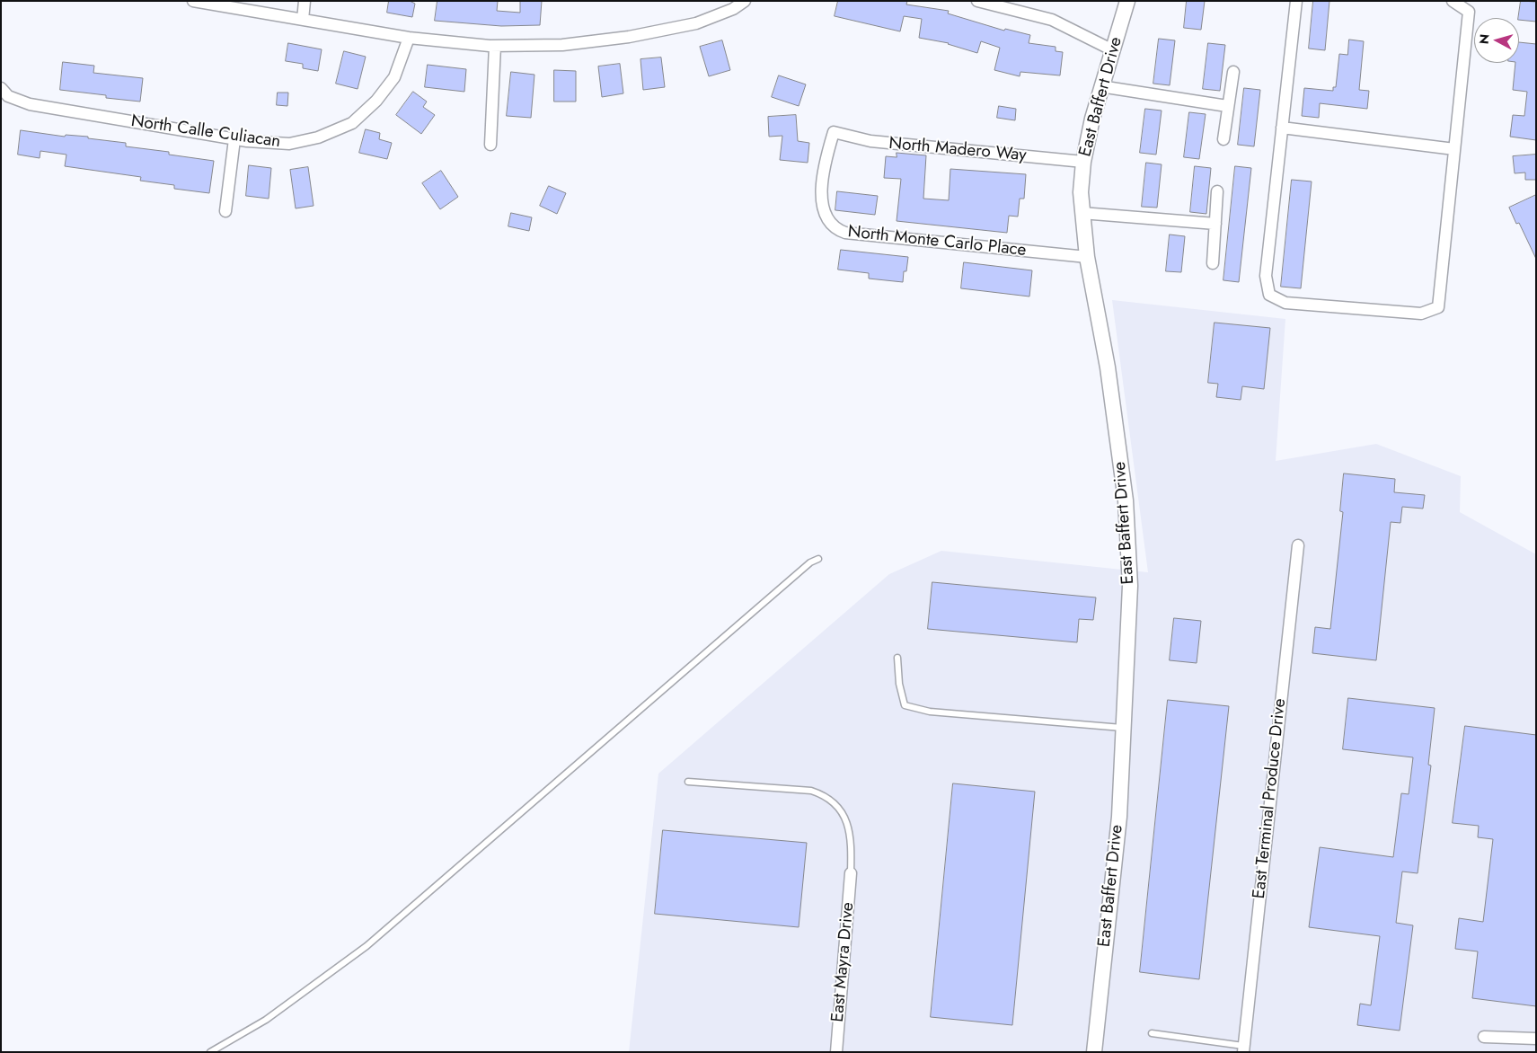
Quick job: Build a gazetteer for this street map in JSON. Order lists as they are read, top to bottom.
{
  "streets": {
    "street": [
      "East Baffert Drive",
      "North Calle Culiacan",
      "North Madero Way",
      "North Monte Carlo Place",
      "East Terminal Produce Drive",
      "East Mayra Drive"
    ]
  },
  "crossings": [
    ["East Baffert Drive", "North Madero Way"],
    ["East Baffert Drive", "North Monte Carlo Place"],
    ["North Madero Way", "North Monte Carlo Place"]
  ],
  "north": "left"
}
